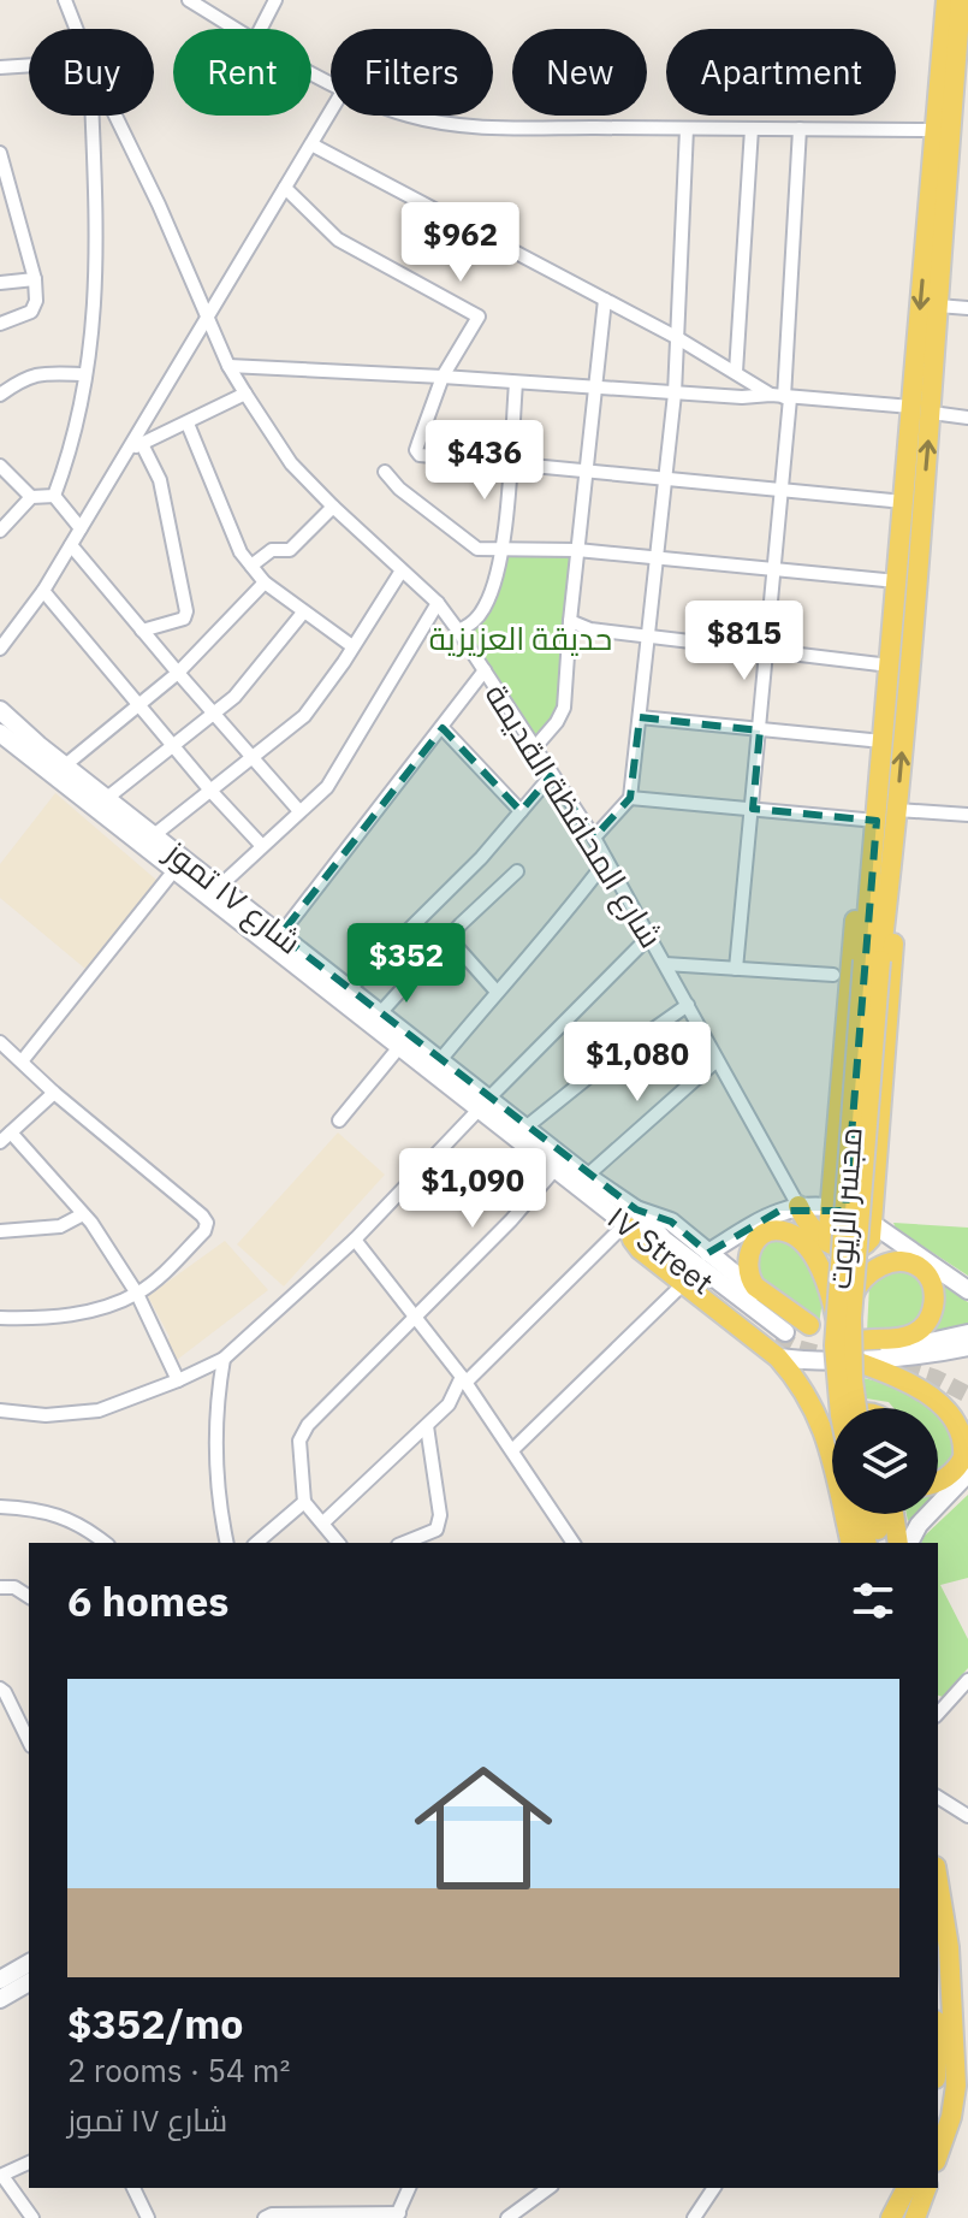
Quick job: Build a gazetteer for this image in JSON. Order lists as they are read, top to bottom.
{
  "streets": {
    "main road": ["شارع ١٧ تموز", "مجسر الزيوت", "١٧ Street"],
    "street": ["شارع المحافظة القديمة"]
  },
  "crossings": [
    ["شارع ١٧ تموز", "١٧ Street"]
  ],
  "parks": ["حديقة العزيزية"],
  "page": {
    "chip": [
      "Buy",
      "Rent",
      "Filters",
      "New",
      "Apartment"
    ],
    "price": [
      "$962",
      "$436",
      "$815",
      "$352",
      "$1,080",
      "$1,090"
    ],
    "heading": "6 homes",
    "list": [
      {
        "name": "$352/mo",
        "note": "2 rooms · 54 m² · شارع ١٧ تموز"
      }
    ]
  }
}
